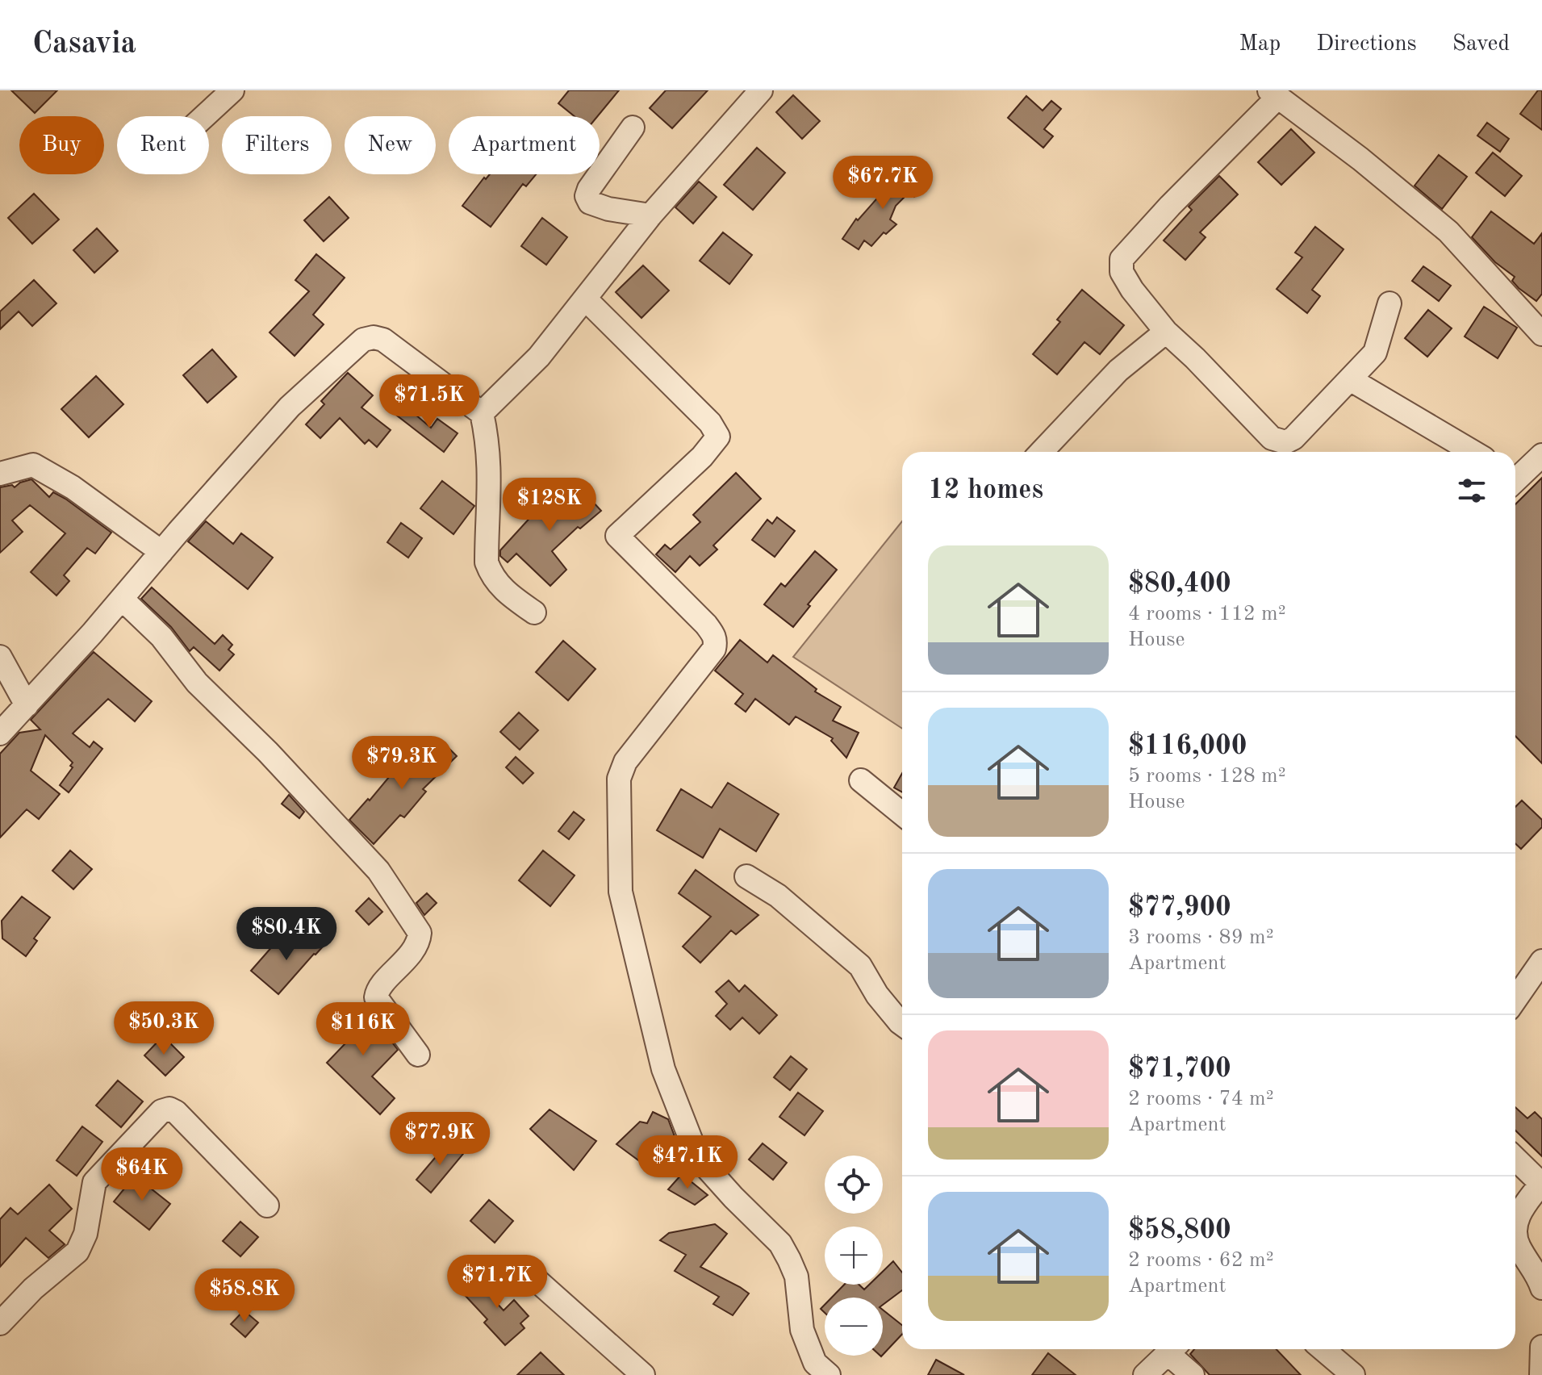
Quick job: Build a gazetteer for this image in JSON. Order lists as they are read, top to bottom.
{
  "page": {
    "header": "Casavia",
    "nav": ["Map", "Directions", "Saved"],
    "chip": [
      "Buy",
      "Rent",
      "Filters",
      "New",
      "Apartment"
    ],
    "price": [
      "$67.7K",
      "$71.5K",
      "$128K",
      "$79.3K",
      "$80.4K",
      "$50.3K",
      "$116K",
      "$77.9K",
      "$47.1K",
      "$64K",
      "$71.7K",
      "$58.8K"
    ],
    "heading": "12 homes",
    "list": [
      {
        "name": "$80,400",
        "note": "4 rooms · 112 m² · House"
      },
      {
        "name": "$116,000",
        "note": "5 rooms · 128 m² · House"
      },
      {
        "name": "$77,900",
        "note": "3 rooms · 89 m² · Apartment"
      },
      {
        "name": "$71,700",
        "note": "2 rooms · 74 m² · Apartment"
      },
      {
        "name": "$58,800",
        "note": "2 rooms · 62 m² · Apartment"
      }
    ],
    "map_buttons": ["+", "−"]
  }
}
